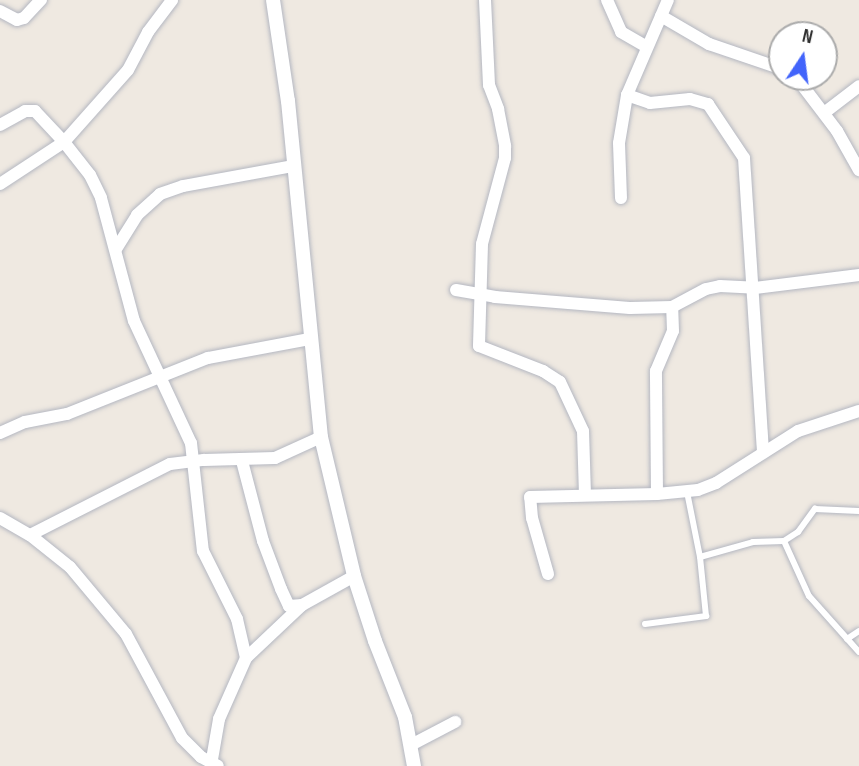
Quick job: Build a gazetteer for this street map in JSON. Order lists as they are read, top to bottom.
{
  "north": "top"
}
